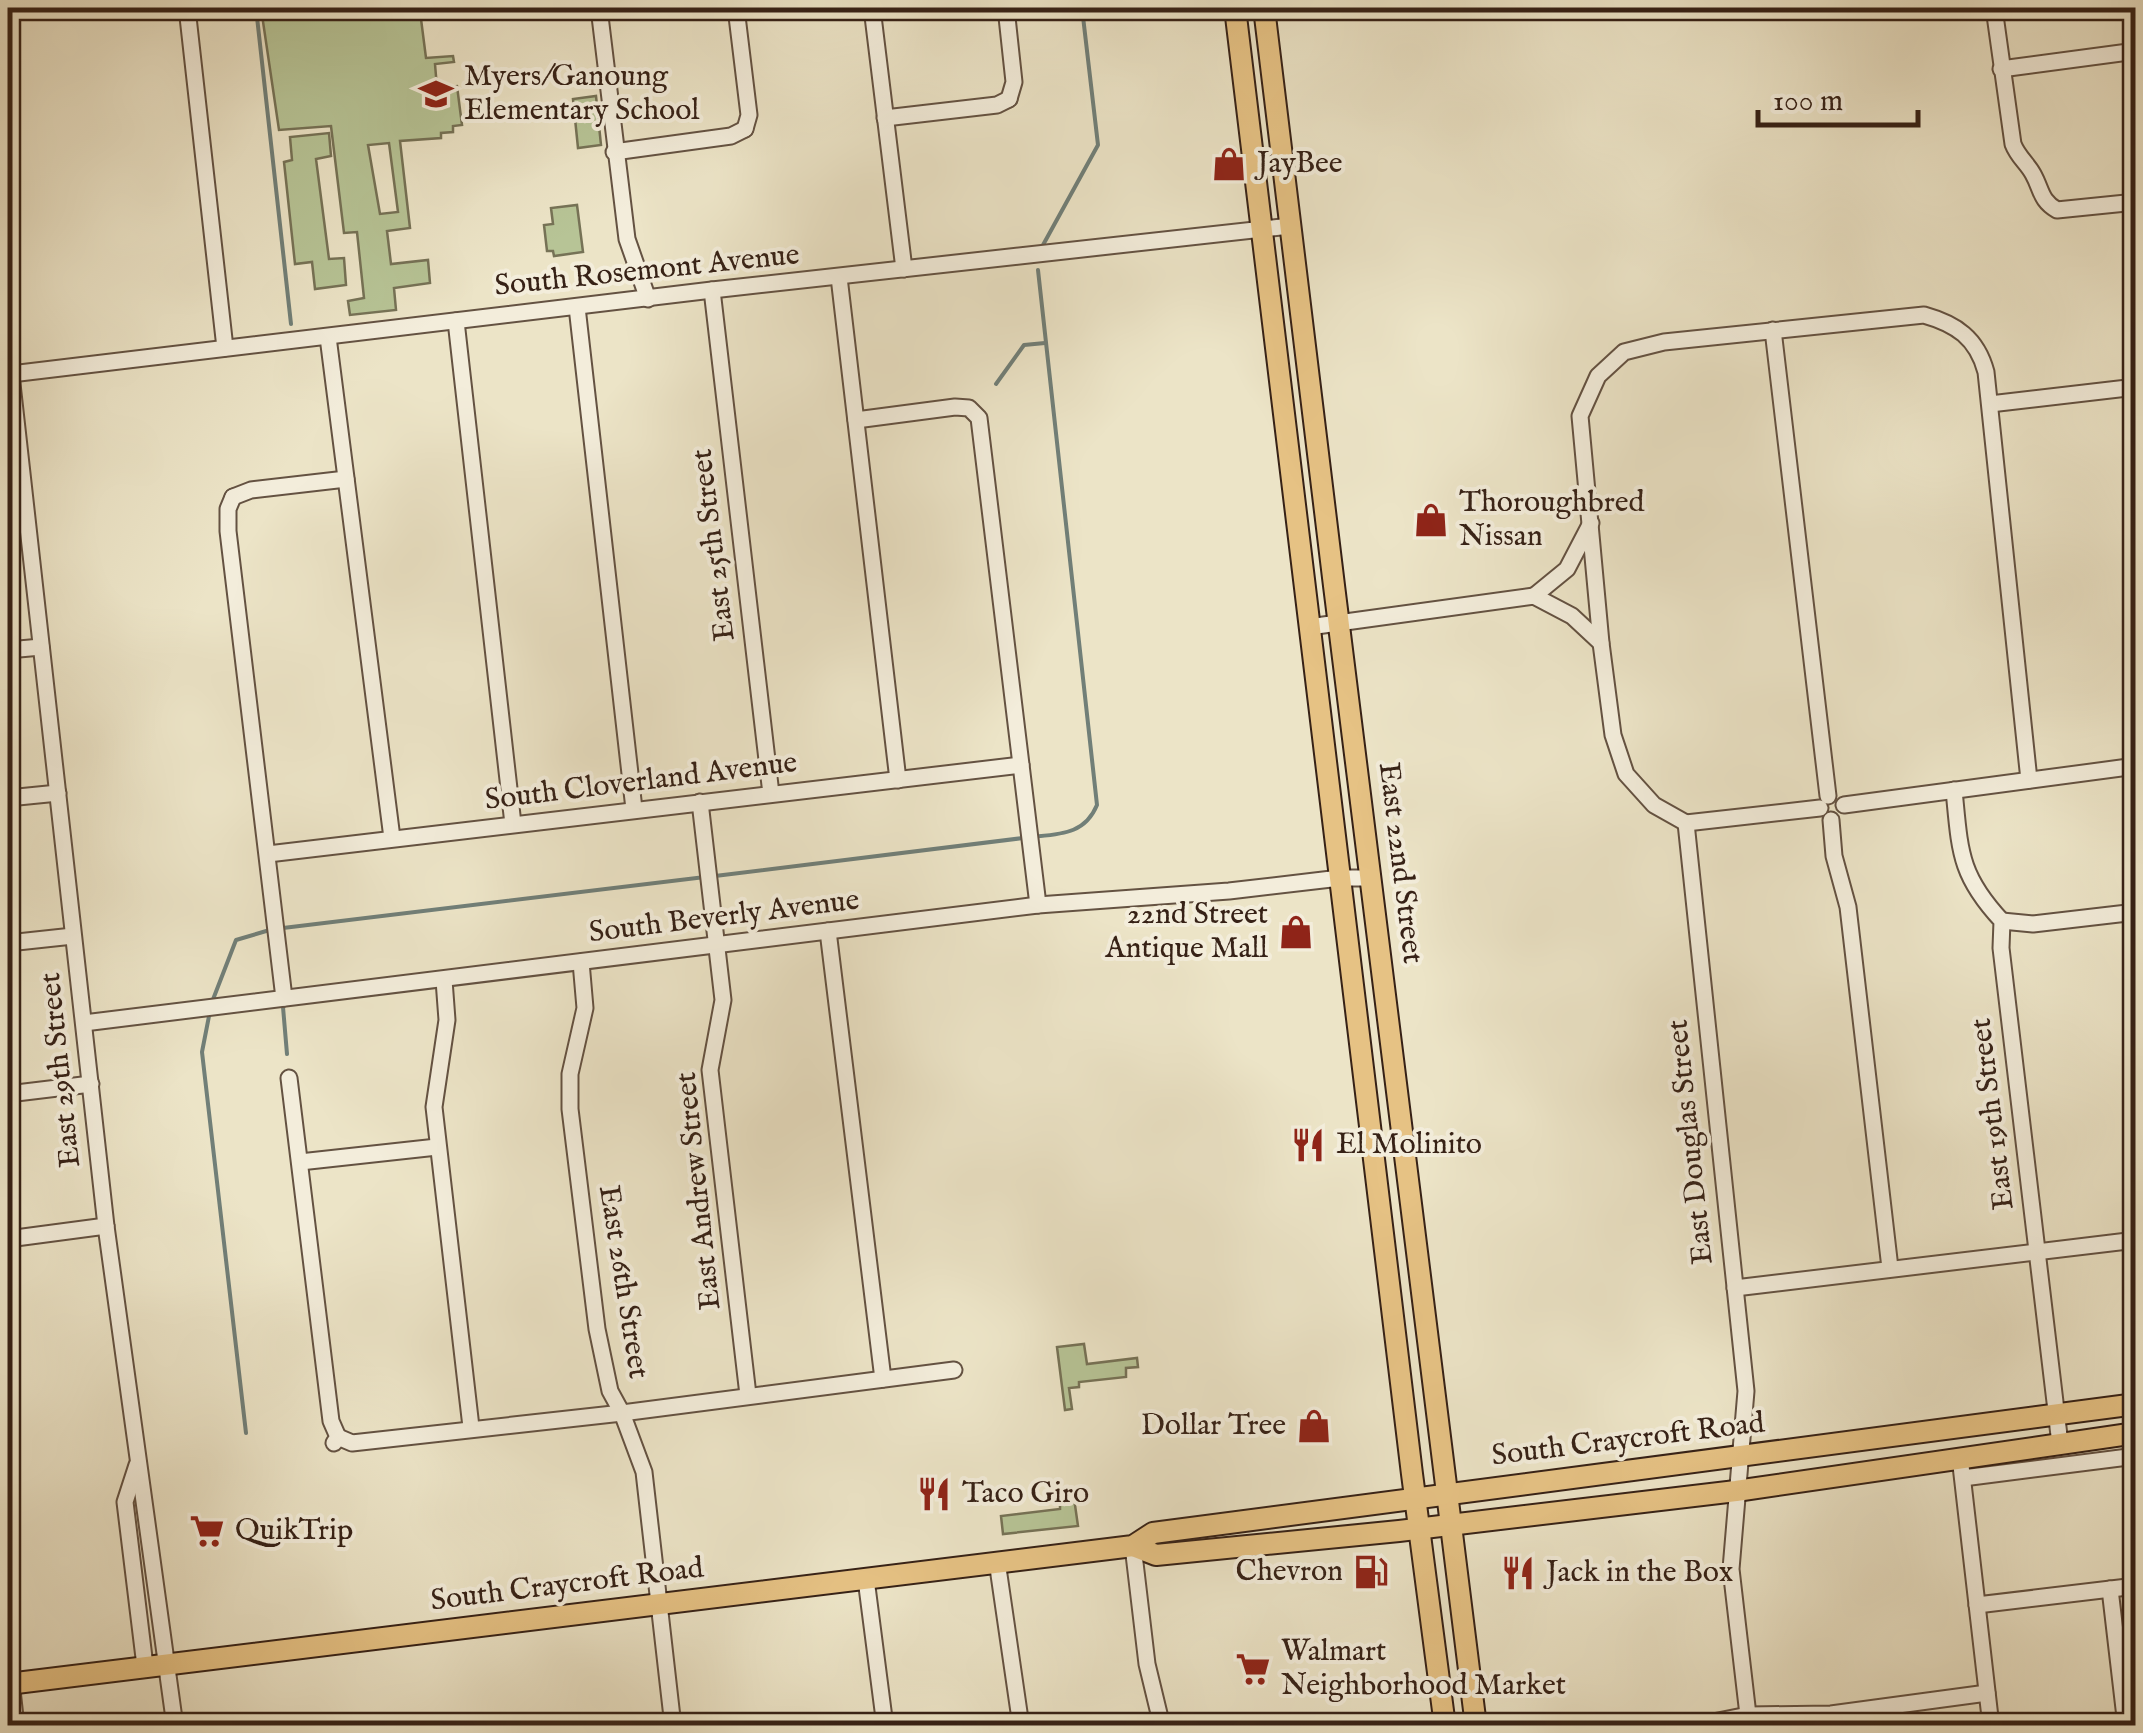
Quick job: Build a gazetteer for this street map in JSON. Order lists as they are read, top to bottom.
{
  "streets": {
    "main road": ["East 22nd Street", "South Craycroft Road"],
    "street": [
      "South Rosemont Avenue",
      "East 25th Street",
      "South Cloverland Avenue",
      "South Beverly Avenue",
      "East 29th Street",
      "East 19th Street",
      "East Douglas Street",
      "East Andrew Street",
      "East 26th Street"
    ]
  },
  "crossings": [
    ["South Rosemont Avenue", "East 25th Street"],
    ["South Rosemont Avenue", "East 22nd Street"],
    ["South Rosemont Avenue", "East 29th Street"],
    ["East 25th Street", "South Cloverland Avenue"],
    ["South Cloverland Avenue", "East Andrew Street"],
    ["East 22nd Street", "South Beverly Avenue"],
    ["East 22nd Street", "South Craycroft Road"],
    ["South Beverly Avenue", "East 29th Street"],
    ["South Beverly Avenue", "East Andrew Street"],
    ["South Beverly Avenue", "East 26th Street"],
    ["East 29th Street", "South Craycroft Road"],
    ["East 19th Street", "South Craycroft Road"],
    ["East Douglas Street", "South Craycroft Road"],
    ["East 26th Street", "South Craycroft Road"]
  ],
  "places": {
    "school or university": ["Myers/Ganoung Elementary School"],
    "shop": [
      "JayBee",
      "Thoroughbred Nissan",
      "22nd Street Antique Mall",
      "Dollar Tree"
    ],
    "restaurant": ["El Molinito", "Taco Giro", "Jack in the Box"],
    "supermarket": ["QuikTrip", "Walmart Neighborhood Market"],
    "fuel station": ["Chevron"]
  },
  "scale_bar": "100 m"
}
